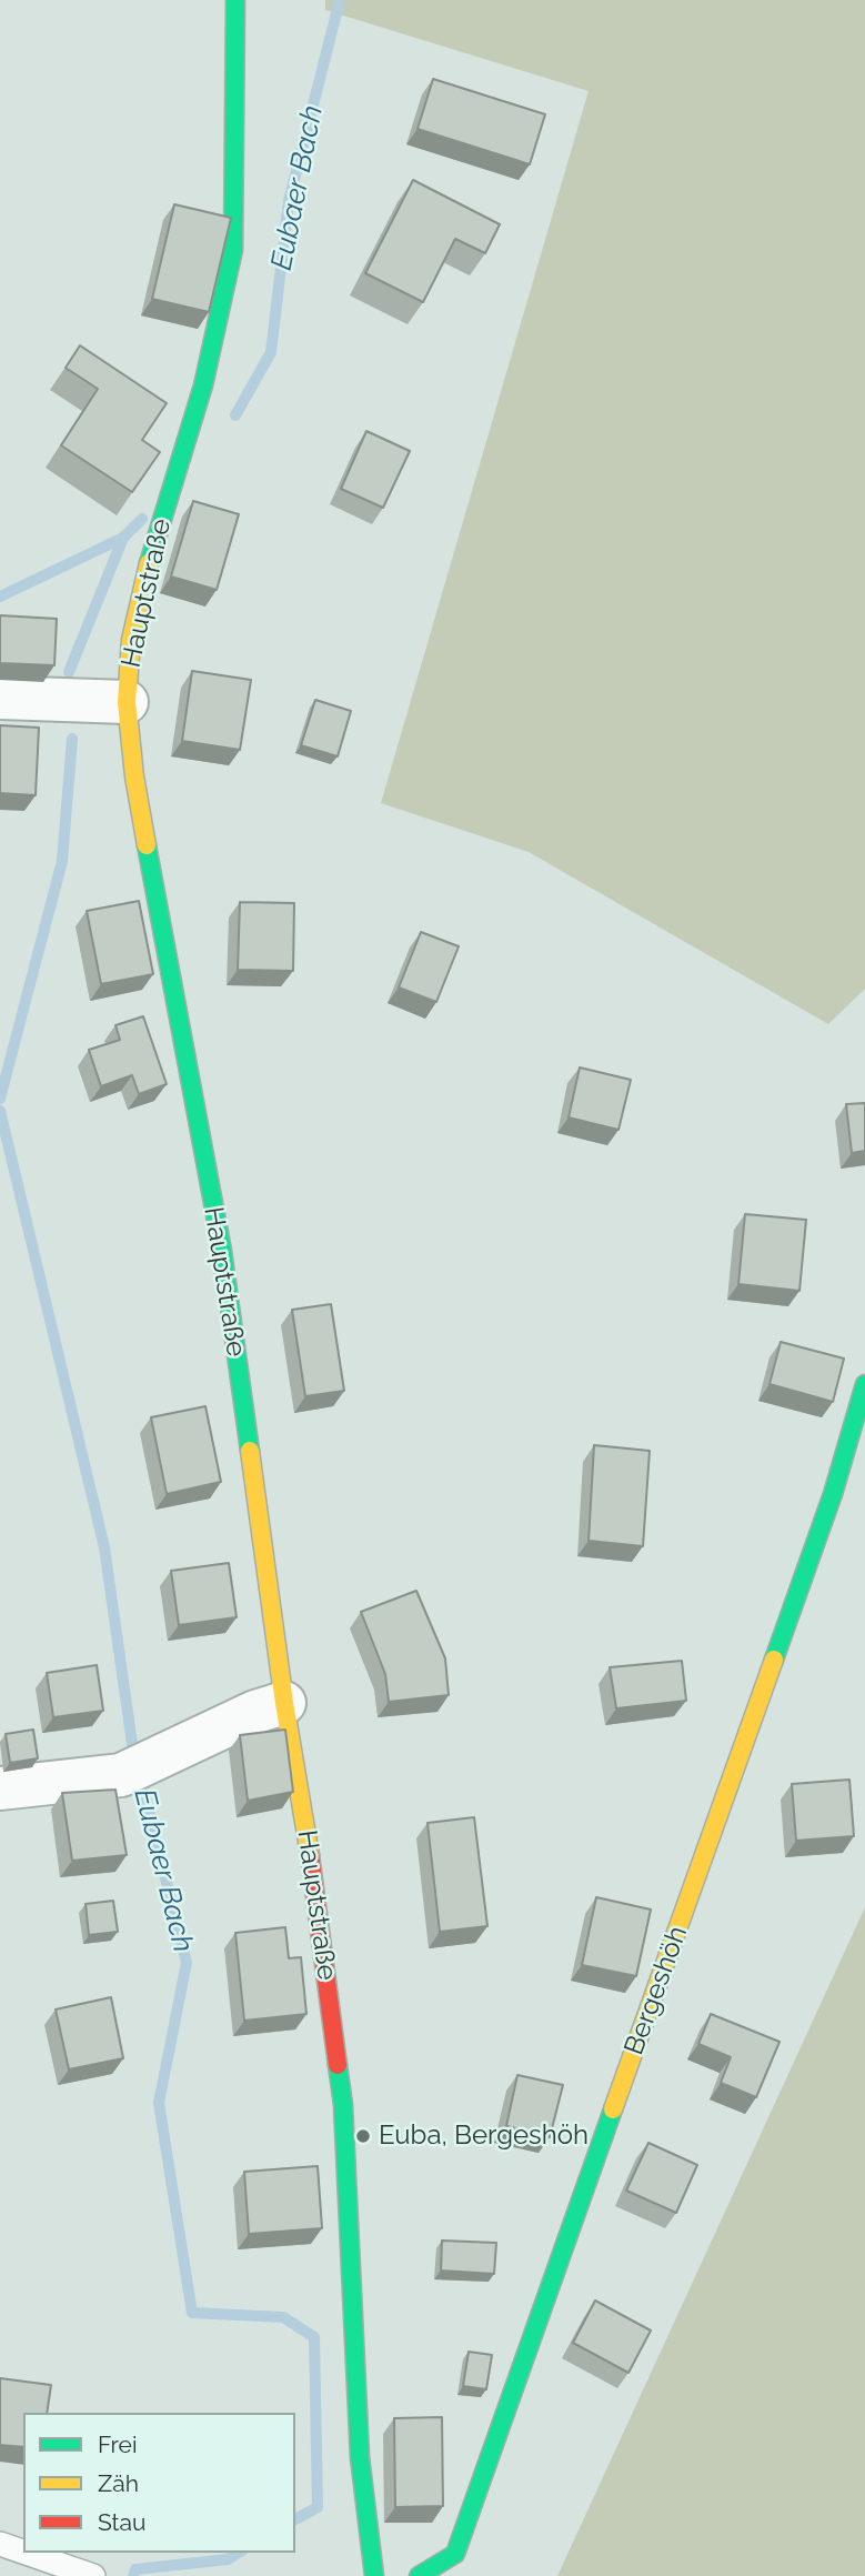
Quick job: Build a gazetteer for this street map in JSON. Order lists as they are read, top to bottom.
{
  "streets": {
    "street": ["Hauptstraße", "Bergeshöh"]
  },
  "water": ["Eubaer Bach"],
  "places": ["Euba, Bergeshöh"],
  "legend": ["Frei", "Zäh", "Stau"]
}
